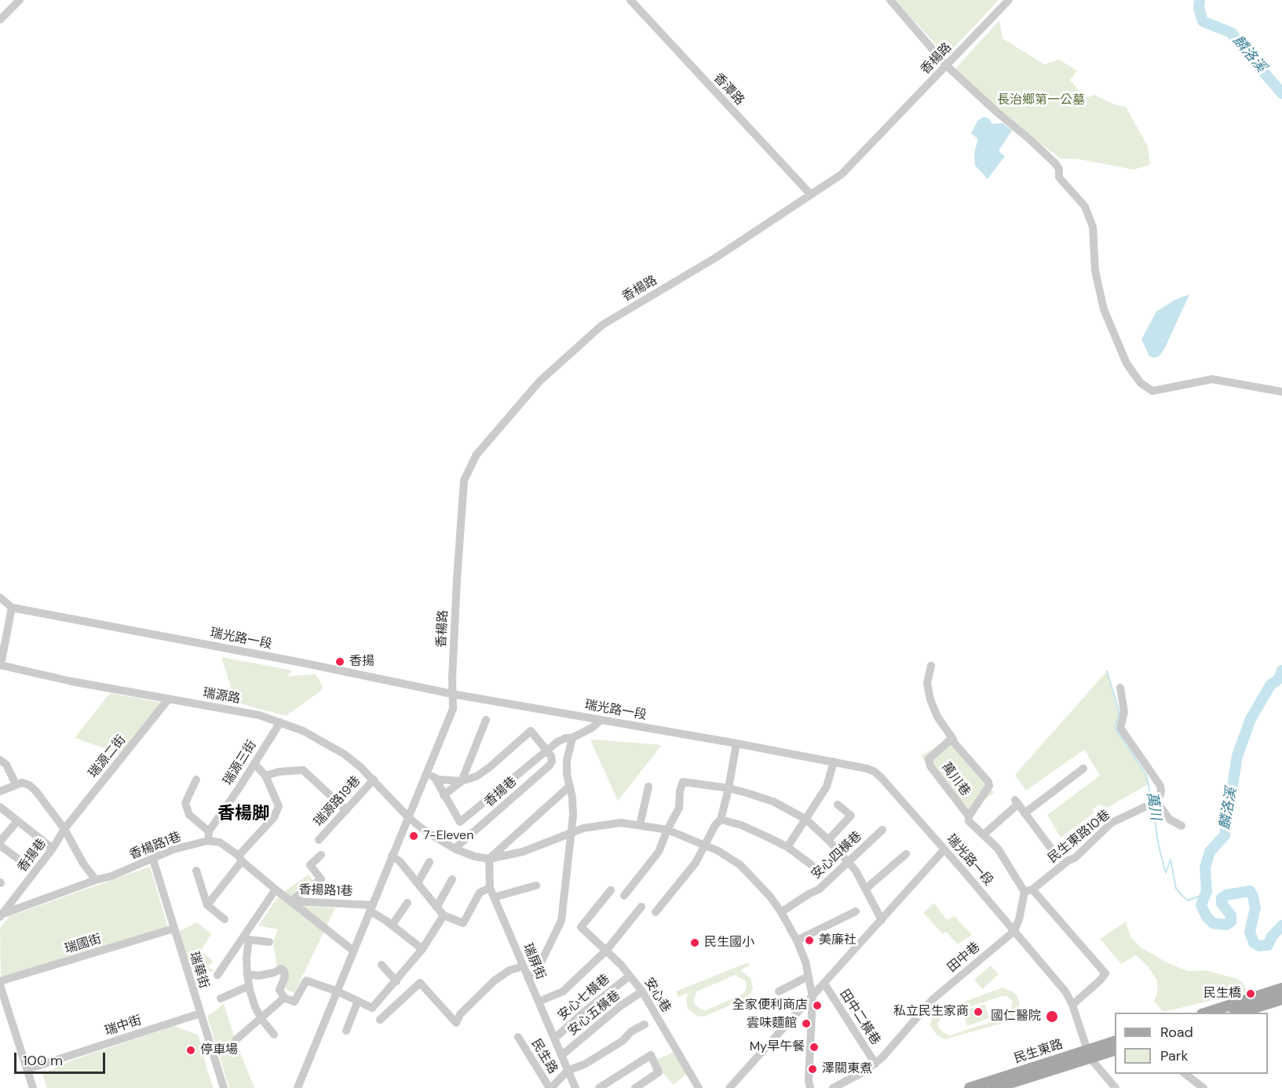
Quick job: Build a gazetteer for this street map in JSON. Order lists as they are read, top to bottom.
{
  "streets": {
    "main road": ["民生東路"],
    "street": [
      "香楊路",
      "香潭路",
      "瑞光路一段",
      "瑞源路",
      "瑞源二街",
      "瑞源三街",
      "萬川巷",
      "香揚巷",
      "瑞源路19巷",
      "民生東路10巷",
      "香楊路1巷",
      "安心四橫巷",
      "香揚路1巷",
      "瑞國街",
      "田中巷",
      "瑞屏街",
      "瑞華街",
      "安心巷",
      "安心七橫巷",
      "安心五橫巷",
      "田中二橫巷",
      "瑞中街",
      "民生路"
    ]
  },
  "crossings": [
    ["香楊路", "香潭路"],
    ["香楊路", "瑞光路一段"],
    ["瑞光路一段", "田中巷"],
    ["瑞光路一段", "民生東路"],
    ["瑞源路", "瑞源二街"],
    ["瑞源路", "瑞源三街"],
    ["瑞源路", "瑞源路19巷"],
    ["瑞源二街", "香揚巷"],
    ["瑞源三街", "香楊路1巷"],
    ["香楊路1巷", "瑞華街"],
    ["瑞國街", "瑞華街"],
    ["田中巷", "田中二橫巷"],
    ["瑞屏街", "安心七橫巷"],
    ["瑞屏街", "安心五橫巷"],
    ["瑞華街", "瑞中街"],
    ["安心巷", "安心七橫巷"],
    ["安心巷", "安心五橫巷"]
  ],
  "districts": ["香楊脚"],
  "water": ["麟洛溪", "萬川"],
  "parks": ["長治鄉第一公墓"],
  "places": [
    "香揚",
    "7-Eleven",
    "美廉社",
    "民生國小",
    "民生橋",
    "全家便利商店",
    "私立民生家商",
    "國仁醫院",
    "雲味麵館",
    "My早午餐",
    "停車場",
    "澤關東煮"
  ],
  "legend": ["Road", "Park"],
  "scale_bar": "100 m"
}
